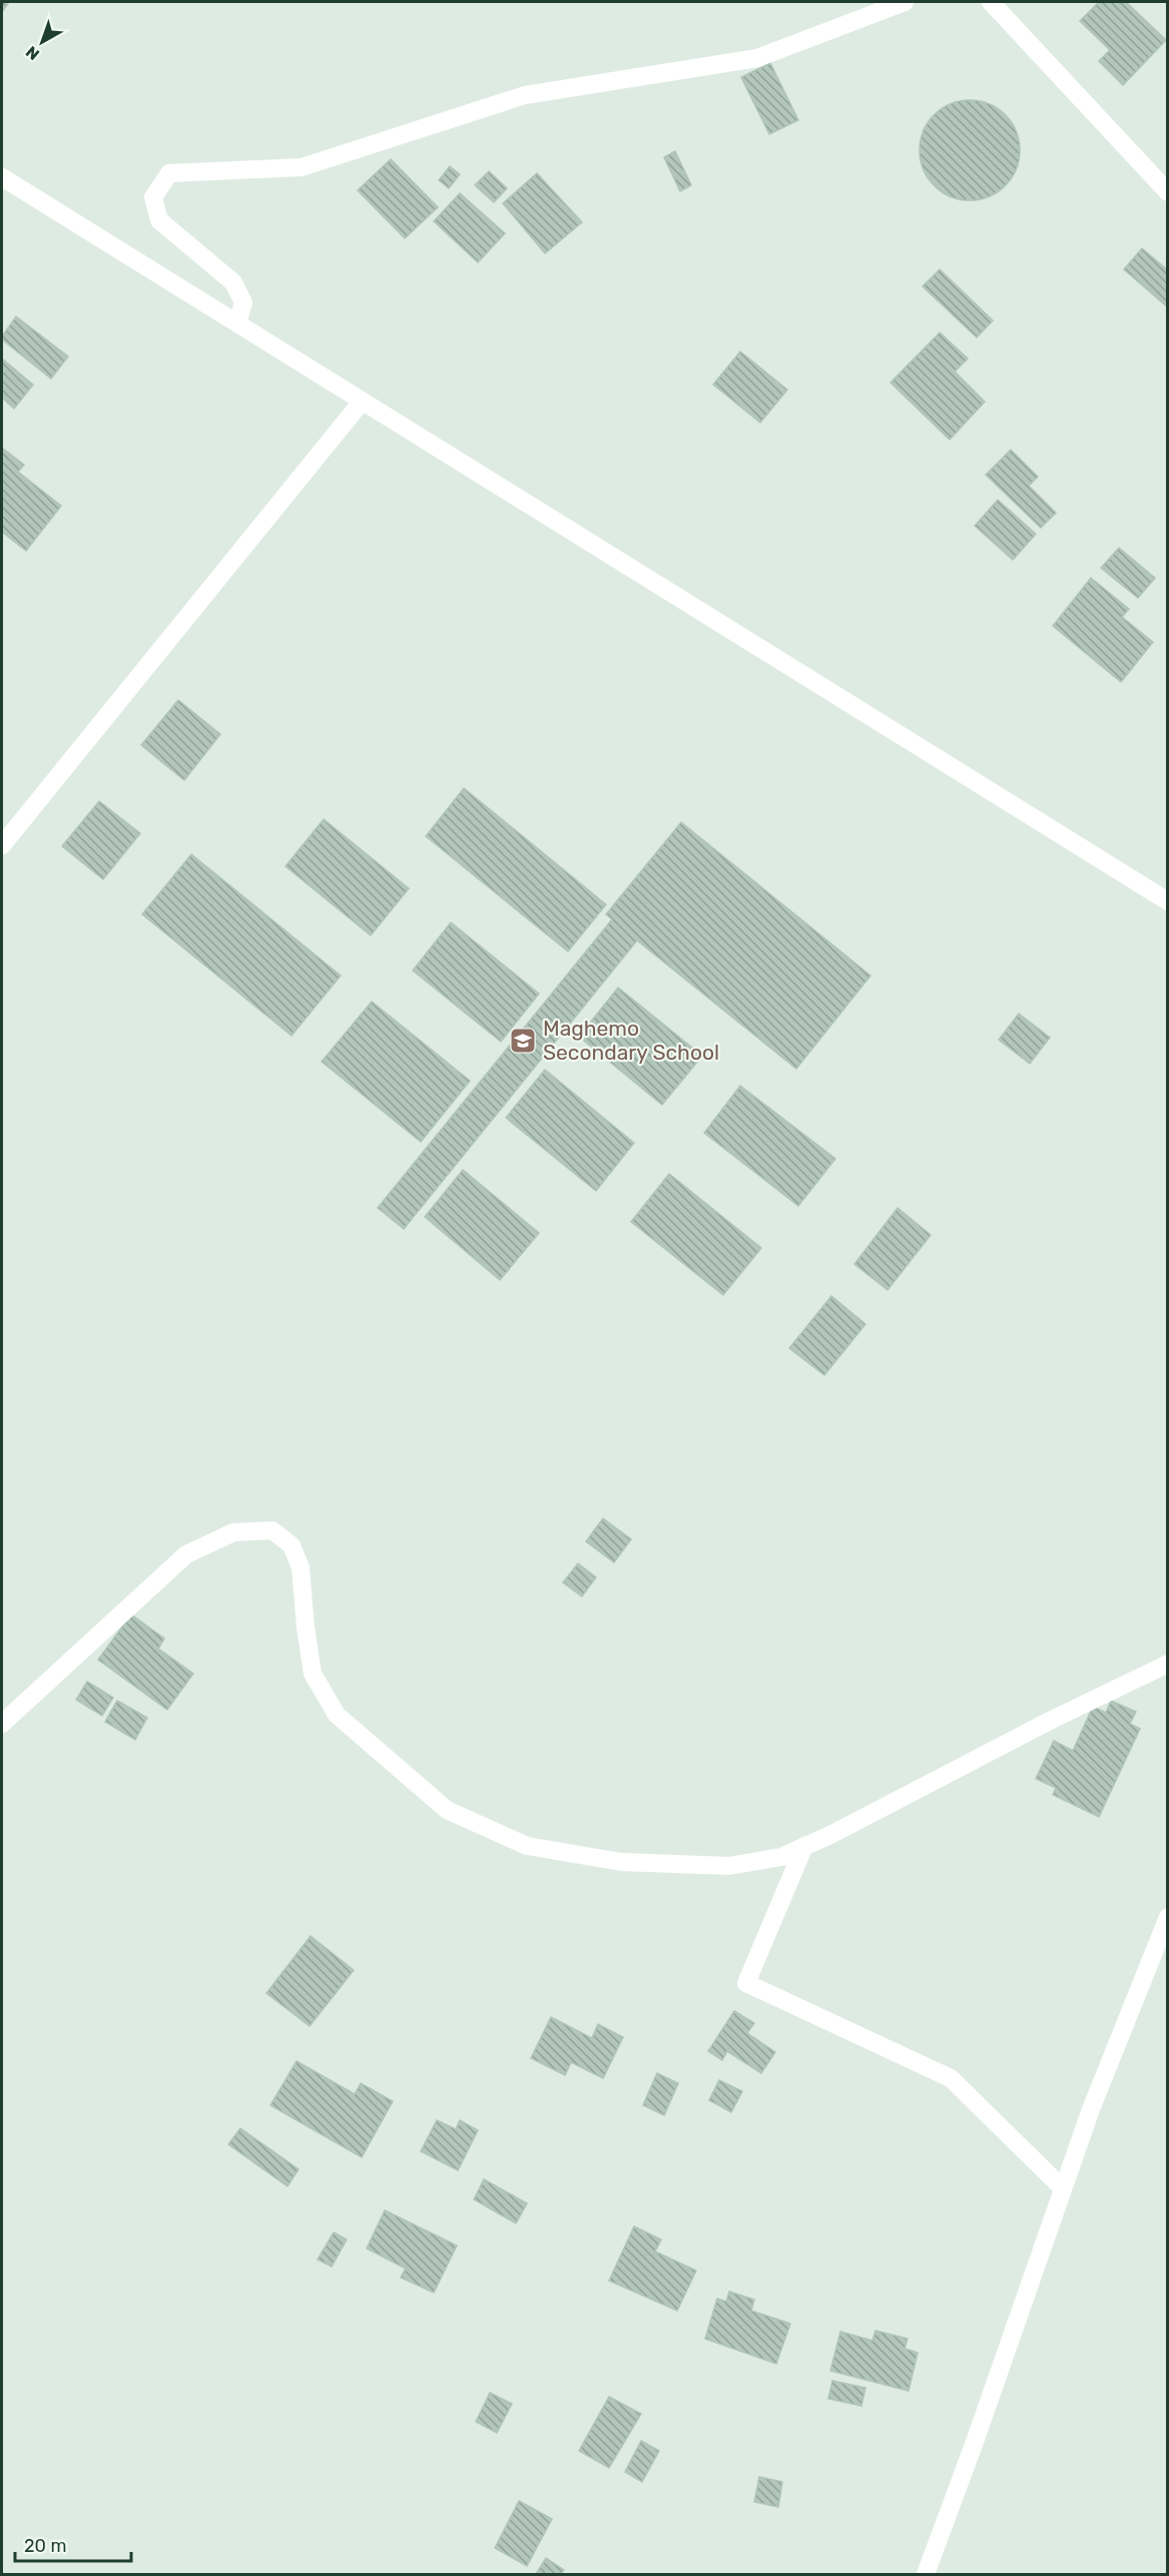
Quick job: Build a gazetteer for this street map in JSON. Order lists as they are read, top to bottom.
{
  "places": {
    "school or university": ["Maghemo Secondary School"]
  },
  "scale_bar": "20 m",
  "north": "bottom left"
}
